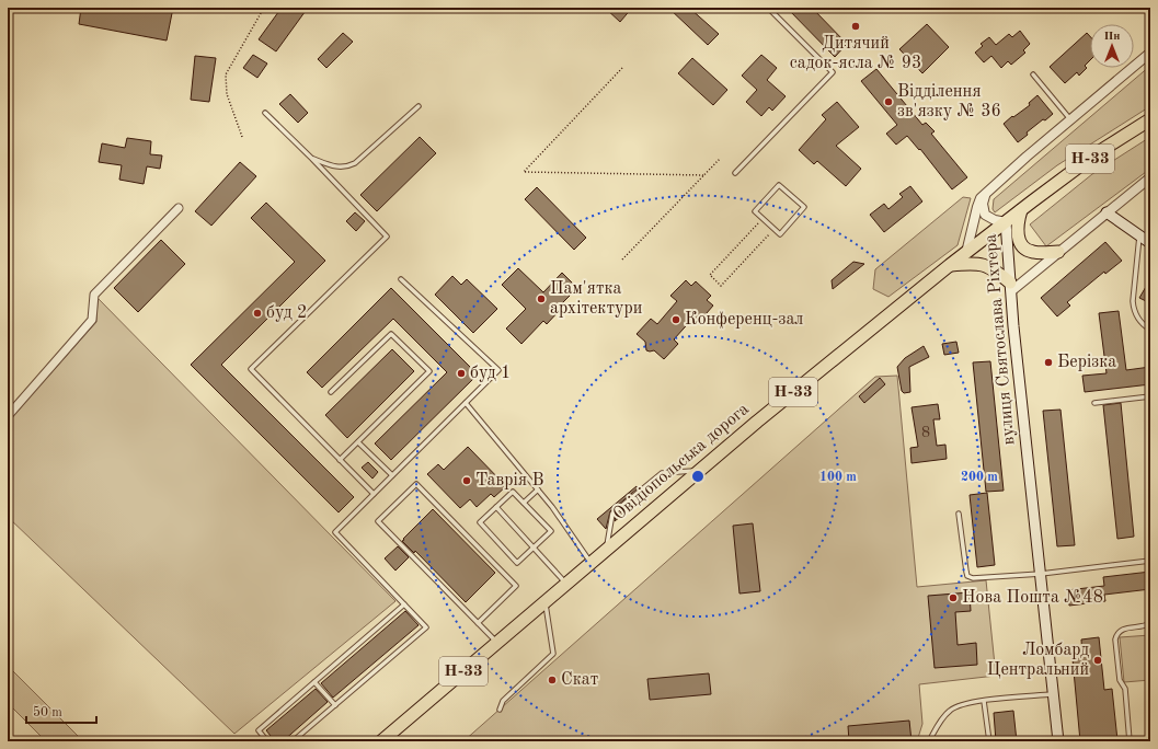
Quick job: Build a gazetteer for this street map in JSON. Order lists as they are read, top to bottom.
{
  "streets": {
    "main road": ["Н-33", "вулиця Святослава Ріхтера", "Овідіопольська дорога"]
  },
  "crossings": [
    ["вулиця Святослава Ріхтера", "Овідіопольська дорога"]
  ],
  "places": [
    "Дитячий садок-ясла № 93",
    "Відділення зв'язку № 36",
    "Пам'ятка архітектури",
    "буд 2",
    "Конференц-зал",
    "Берізка",
    "буд 1",
    "Таврія В",
    "Нова Пошта №48",
    "Ломбард Центральний",
    "Скат"
  ],
  "house_numbers": ["8"],
  "scale_bar": "50 m",
  "north": "top",
  "rings": ["100 m", "200 m"]
}
